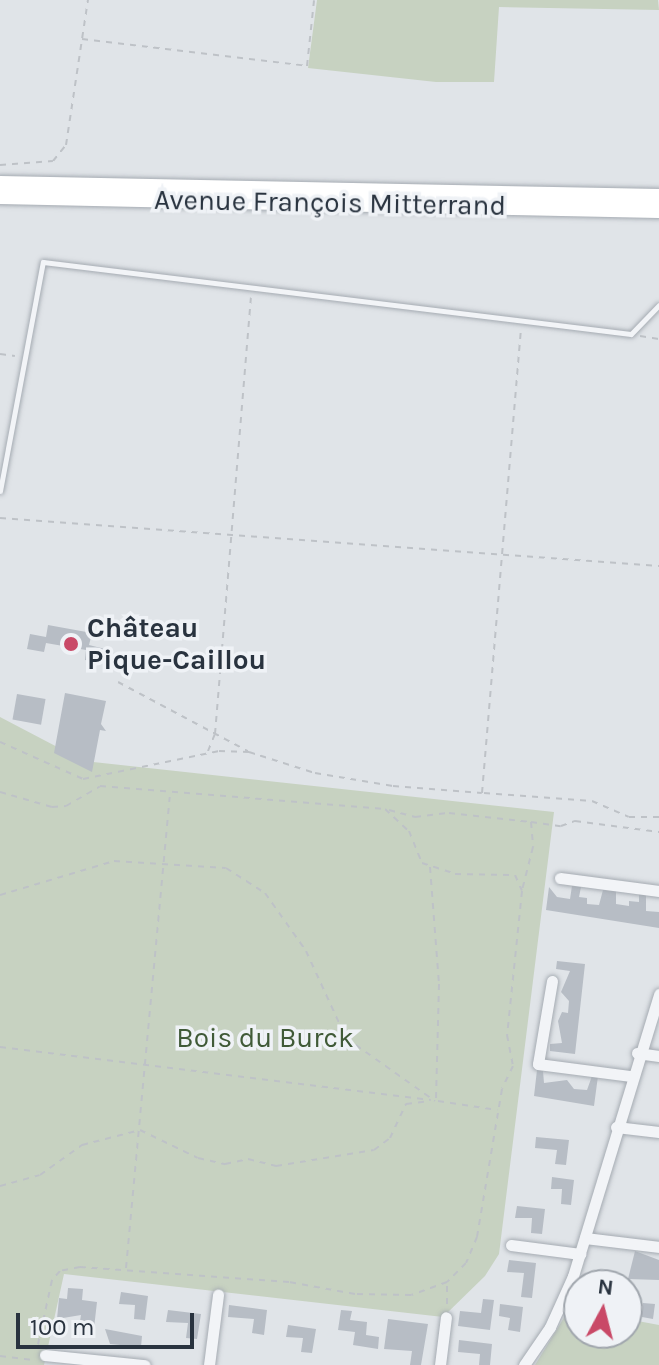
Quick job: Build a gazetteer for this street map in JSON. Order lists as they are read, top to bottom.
{
  "streets": {
    "main road": ["Avenue François Mitterrand"]
  },
  "parks": ["Bois du Burck"],
  "places": ["Château Pique-Caillou"],
  "scale_bar": "100 m",
  "north": "top"
}
